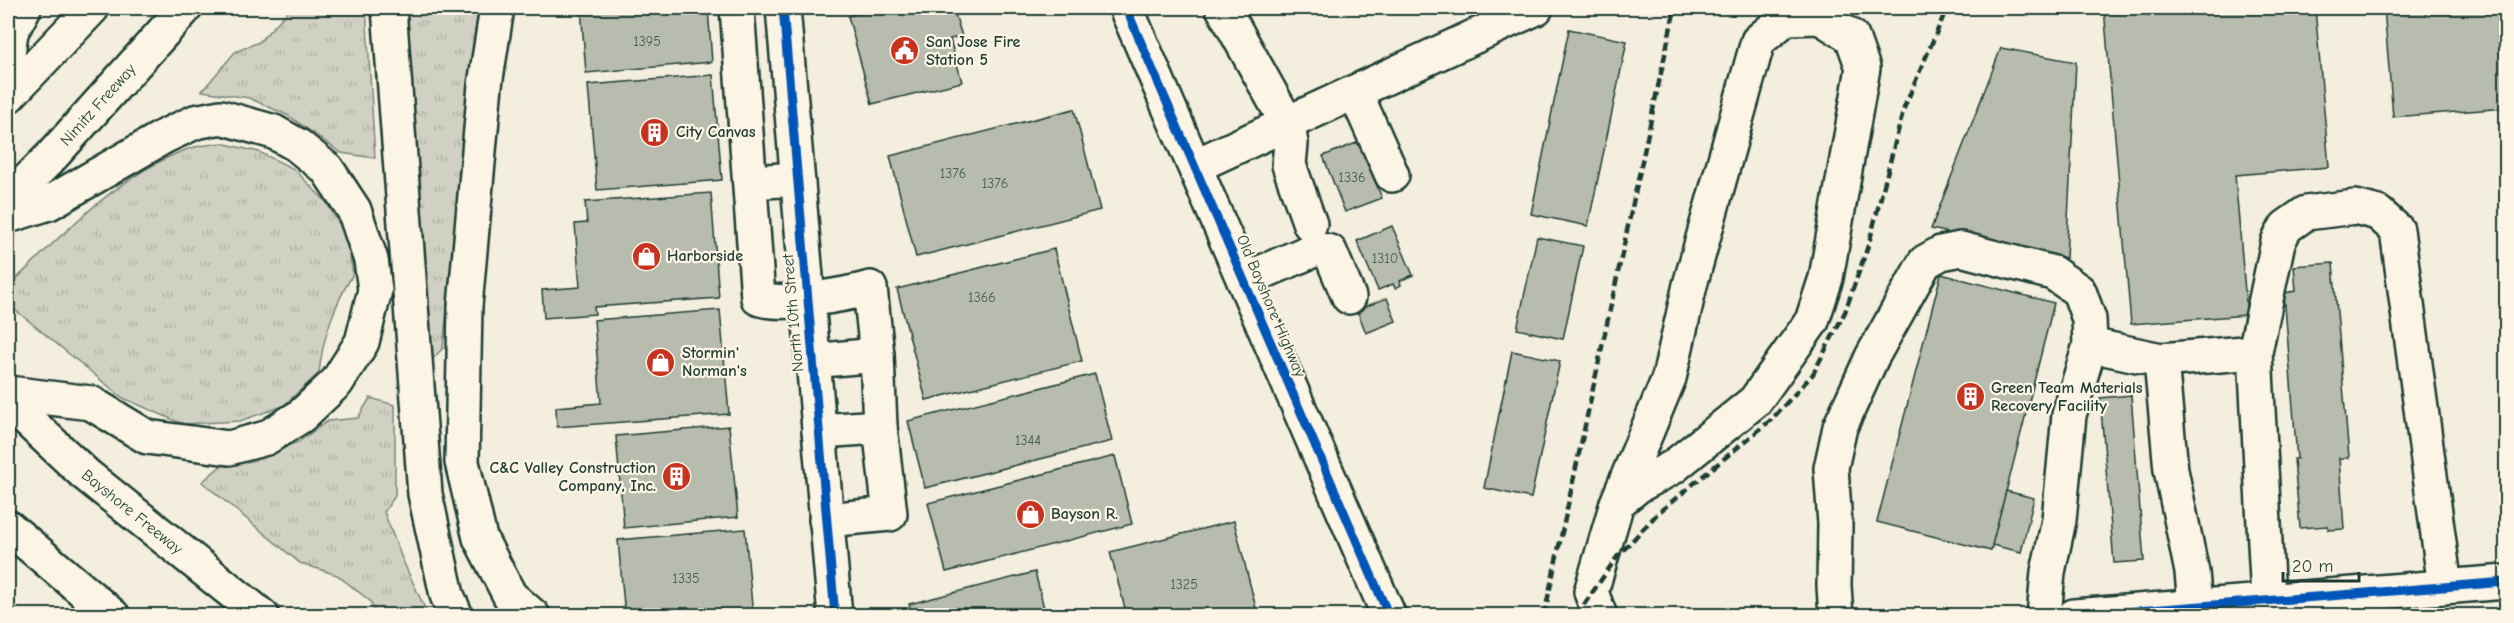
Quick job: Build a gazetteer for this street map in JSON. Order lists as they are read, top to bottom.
{
  "streets": {
    "main road": [
      "Nimitz Freeway",
      "Old Bayshore Highway",
      "North 10th Street",
      "Bayshore Freeway"
    ]
  },
  "places": {
    "public building": ["San Jose Fire Station 5"],
    "building": ["City Canvas", "Green Team Materials Recovery Facility", "C&C Valley Construction Company, Inc."],
    "shop": ["Harborside", "Stormin' Norman's", "Bayson R."]
  },
  "house_numbers": [
    "1395",
    "1376",
    "1336",
    "1376",
    "1310",
    "1366",
    "1344",
    "1335",
    "1325"
  ],
  "scale_bar": "20 m"
}
